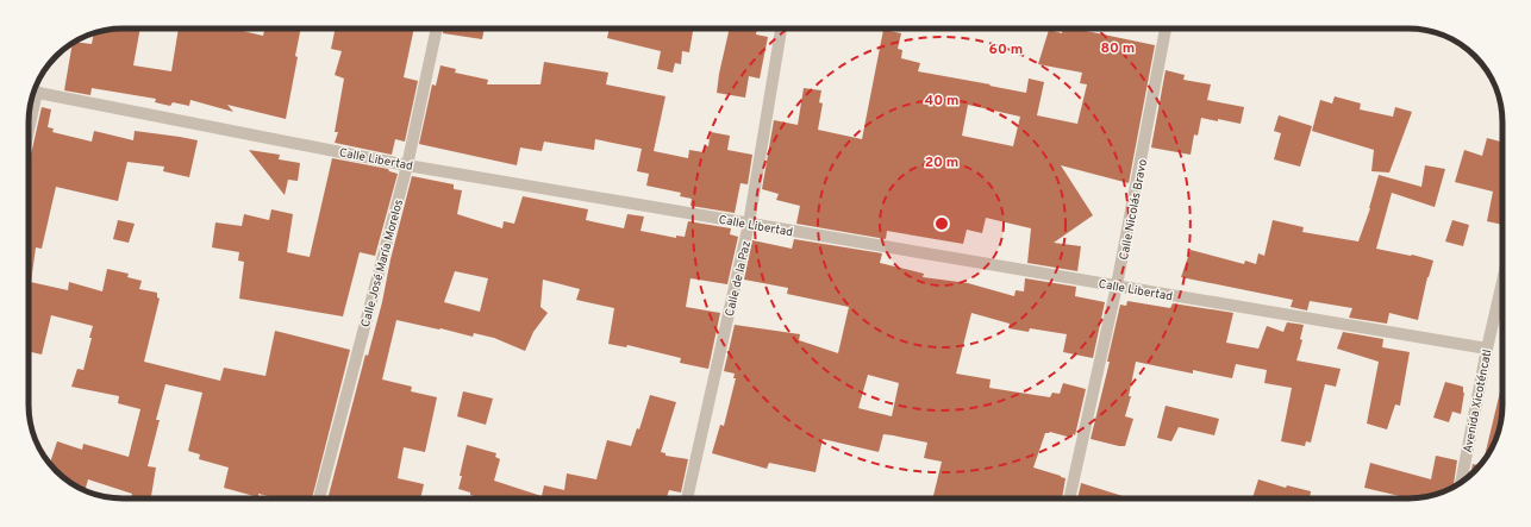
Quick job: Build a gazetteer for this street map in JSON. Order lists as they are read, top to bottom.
{
  "streets": {
    "street": [
      "Calle Libertad",
      "Calle Nicolás Bravo",
      "Calle José María Morelos",
      "Calle de la Paz",
      "Avenida Xicoténcatl"
    ]
  },
  "crossings": [
    ["Calle Libertad", "Calle Nicolás Bravo"],
    ["Calle Libertad", "Calle José María Morelos"],
    ["Calle Libertad", "Calle de la Paz"],
    ["Calle Libertad", "Avenida Xicoténcatl"]
  ],
  "rings": [
    "80 m",
    "60 m",
    "40 m",
    "20 m"
  ]
}
